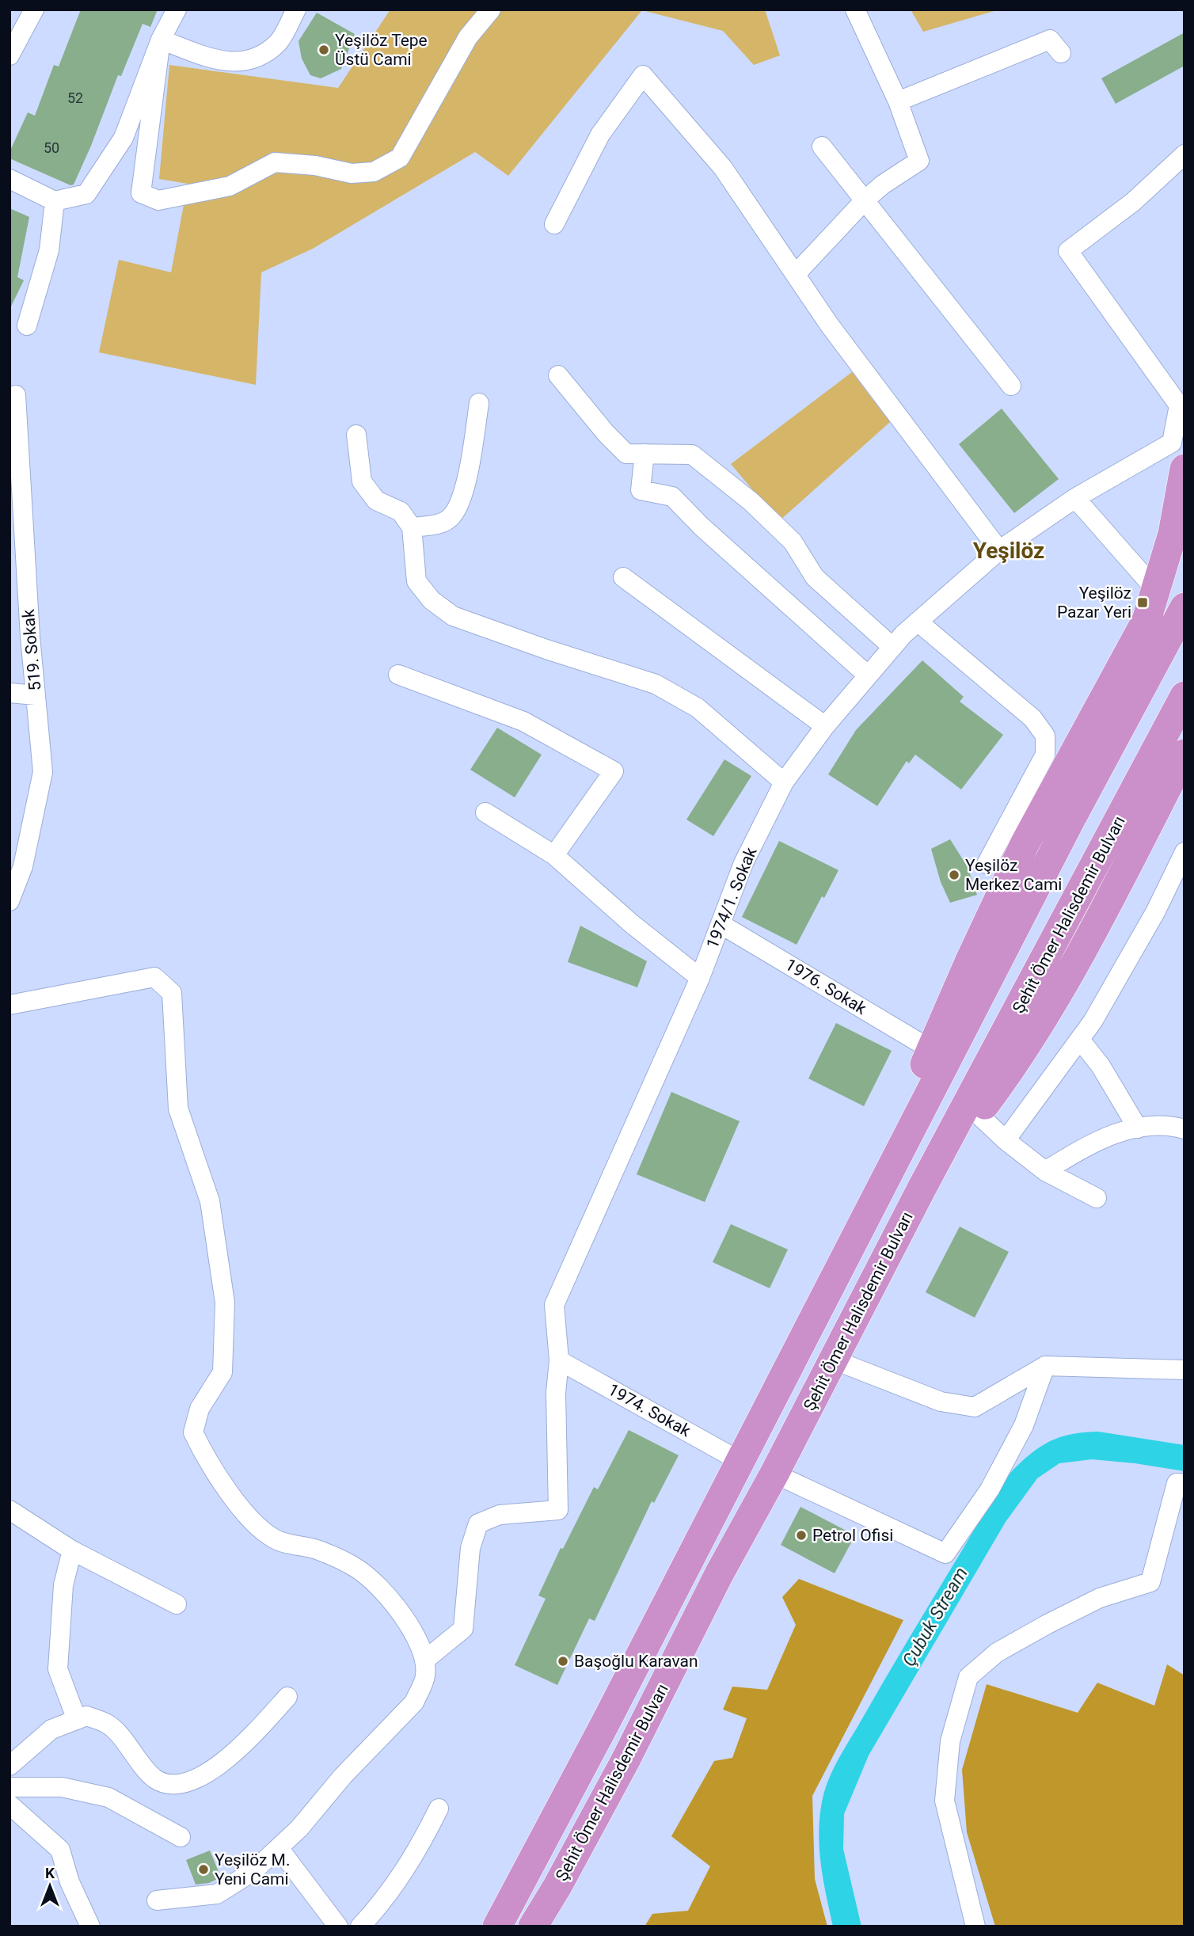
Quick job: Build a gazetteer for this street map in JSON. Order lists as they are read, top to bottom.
{
  "streets": {
    "highway": ["Şehit Ömer Halisdemir Bulvarı"],
    "street": [
      "519. Sokak",
      "1974/1. Sokak",
      "1976. Sokak",
      "1974. Sokak"
    ]
  },
  "crossings": [
    ["1974/1. Sokak", "1976. Sokak"],
    ["1974/1. Sokak", "1974. Sokak"],
    ["Şehit Ömer Halisdemir Bulvarı", "1976. Sokak"],
    ["Şehit Ömer Halisdemir Bulvarı", "1974. Sokak"]
  ],
  "districts": ["Yeşilöz"],
  "water": ["Çubuk Stream"],
  "places": {
    "other": [
      "Yeşilöz Tepe Üstü Cami",
      "Yeşilöz Merkez Cami",
      "Petrol Ofisi",
      "Başoğlu Karavan",
      "Yeşilöz M. Yeni Cami"
    ],
    "transit": ["Yeşilöz Pazar Yeri"]
  },
  "house_numbers": ["52", "50"],
  "north": "top"
}
